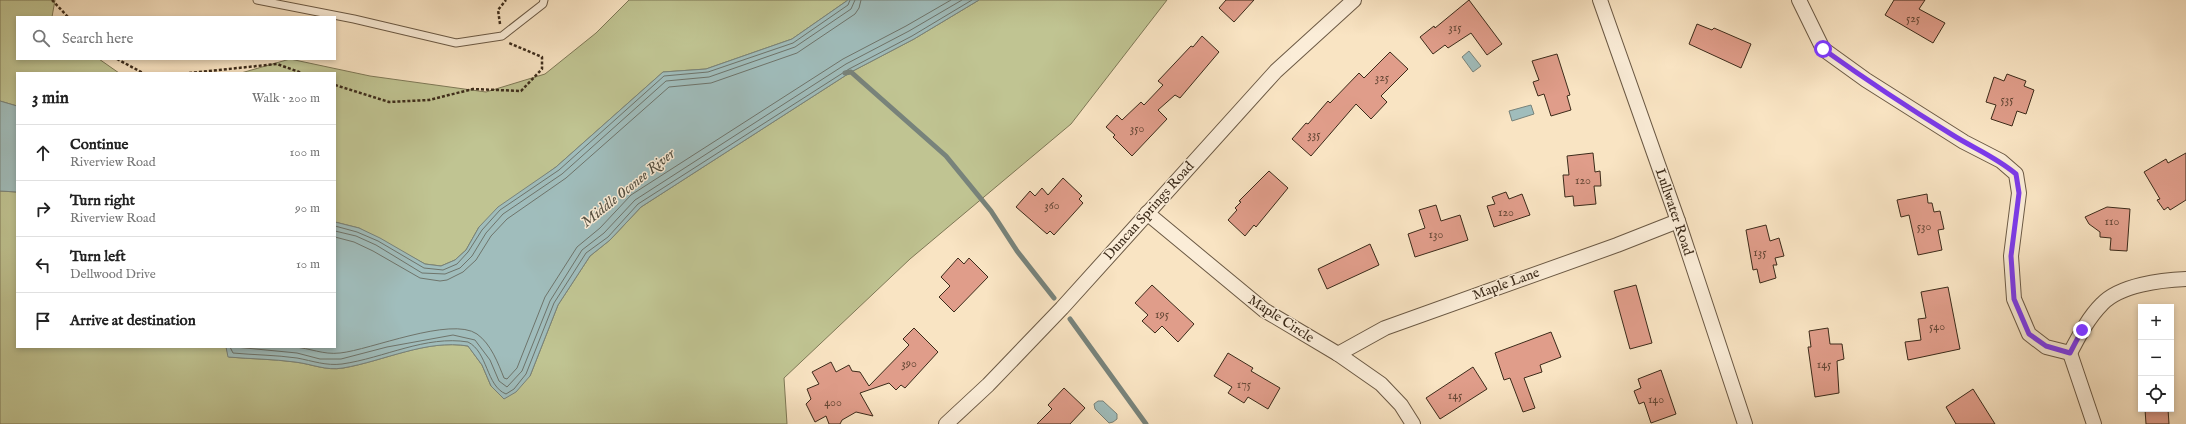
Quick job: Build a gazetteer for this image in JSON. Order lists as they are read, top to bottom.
{
  "streets": {
    "street": [
      "Duncan Springs Road",
      "Lullwater Road",
      "Maple Lane",
      "Maple Circle"
    ]
  },
  "crossings": [
    ["Duncan Springs Road", "Maple Circle"],
    ["Lullwater Road", "Maple Lane"],
    ["Maple Lane", "Maple Circle"]
  ],
  "water": ["Middle Oconee River"],
  "house_numbers": [
    "525",
    "315",
    "325",
    "535",
    "350",
    "335",
    "120",
    "360",
    "120",
    "110",
    "530",
    "130",
    "135",
    "195",
    "540",
    "390",
    "145",
    "175",
    "145",
    "140",
    "400"
  ],
  "page": {
    "search": "Search here",
    "heading": ["3 min", "Walk · 200 m"],
    "list": [
      ["Continue", "Riverview Road", "100 m"],
      ["Turn right", "Riverview Road", "90 m"],
      ["Turn left", "Dellwood Drive", "10 m"],
      "Arrive at destination"
    ],
    "map_buttons": ["+", "−"]
  }
}
